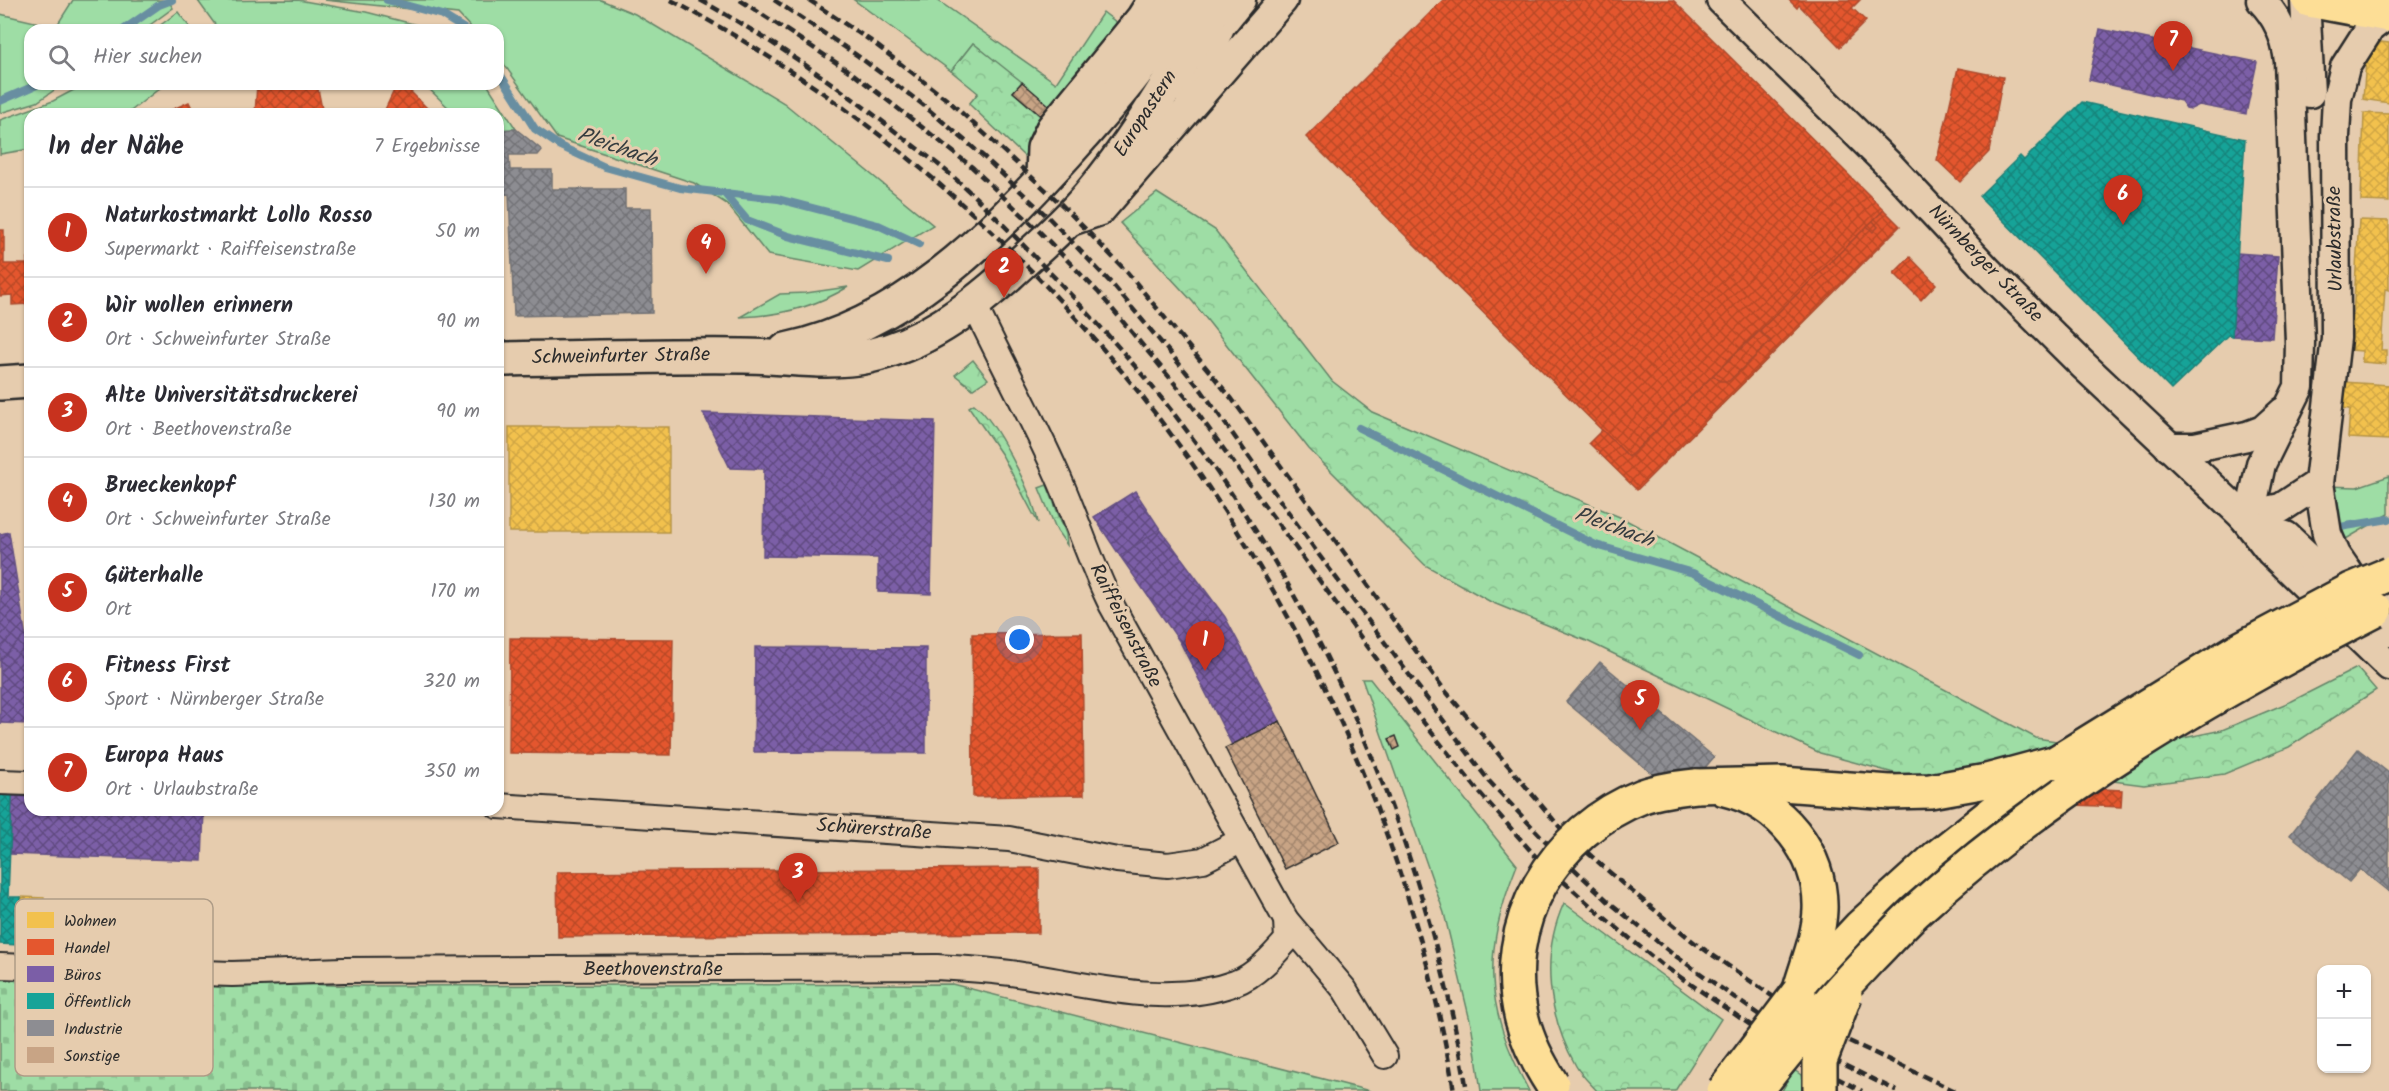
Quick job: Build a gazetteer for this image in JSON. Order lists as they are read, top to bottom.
{
  "streets": {
    "main road": ["Europastern", "Schweinfurter Straße"],
    "street": [
      "Urlaubstraße",
      "Nürnberger Straße",
      "Raiffeisenstraße",
      "Schürerstraße",
      "Beethovenstraße"
    ]
  },
  "crossings": [
    ["Europastern", "Schweinfurter Straße"],
    ["Urlaubstraße", "Nürnberger Straße"],
    ["Schweinfurter Straße", "Raiffeisenstraße"],
    ["Raiffeisenstraße", "Schürerstraße"],
    ["Raiffeisenstraße", "Beethovenstraße"]
  ],
  "water": ["Pleichach"],
  "legend": [
    "Wohnen",
    "Handel",
    "Büros",
    "Öffentlich",
    "Industrie",
    "Sonstige"
  ],
  "page": {
    "pins": [
      "7",
      "6",
      "4",
      "2",
      "1",
      "5",
      "3"
    ],
    "search": "Hier suchen",
    "heading": ["In der Nähe", "7 Ergebnisse"],
    "list": [
      {
        "mark": "1",
        "name": "Naturkostmarkt Lollo Rosso",
        "note": "Supermarkt · Raiffeisenstraße",
        "value": "50 m"
      },
      {
        "mark": "2",
        "name": "Wir wollen erinnern",
        "note": "Ort · Schweinfurter Straße",
        "value": "90 m"
      },
      {
        "mark": "3",
        "name": "Alte Universitätsdruckerei",
        "note": "Ort · Beethovenstraße",
        "value": "90 m"
      },
      {
        "mark": "4",
        "name": "Brueckenkopf",
        "note": "Ort · Schweinfurter Straße",
        "value": "130 m"
      },
      {
        "mark": "5",
        "name": "Güterhalle",
        "note": "Ort",
        "value": "170 m"
      },
      {
        "mark": "6",
        "name": "Fitness First",
        "note": "Sport · Nürnberger Straße",
        "value": "320 m"
      },
      {
        "mark": "7",
        "name": "Europa Haus",
        "note": "Ort · Urlaubstraße",
        "value": "350 m"
      }
    ],
    "map_buttons": ["+", "−"]
  }
}
